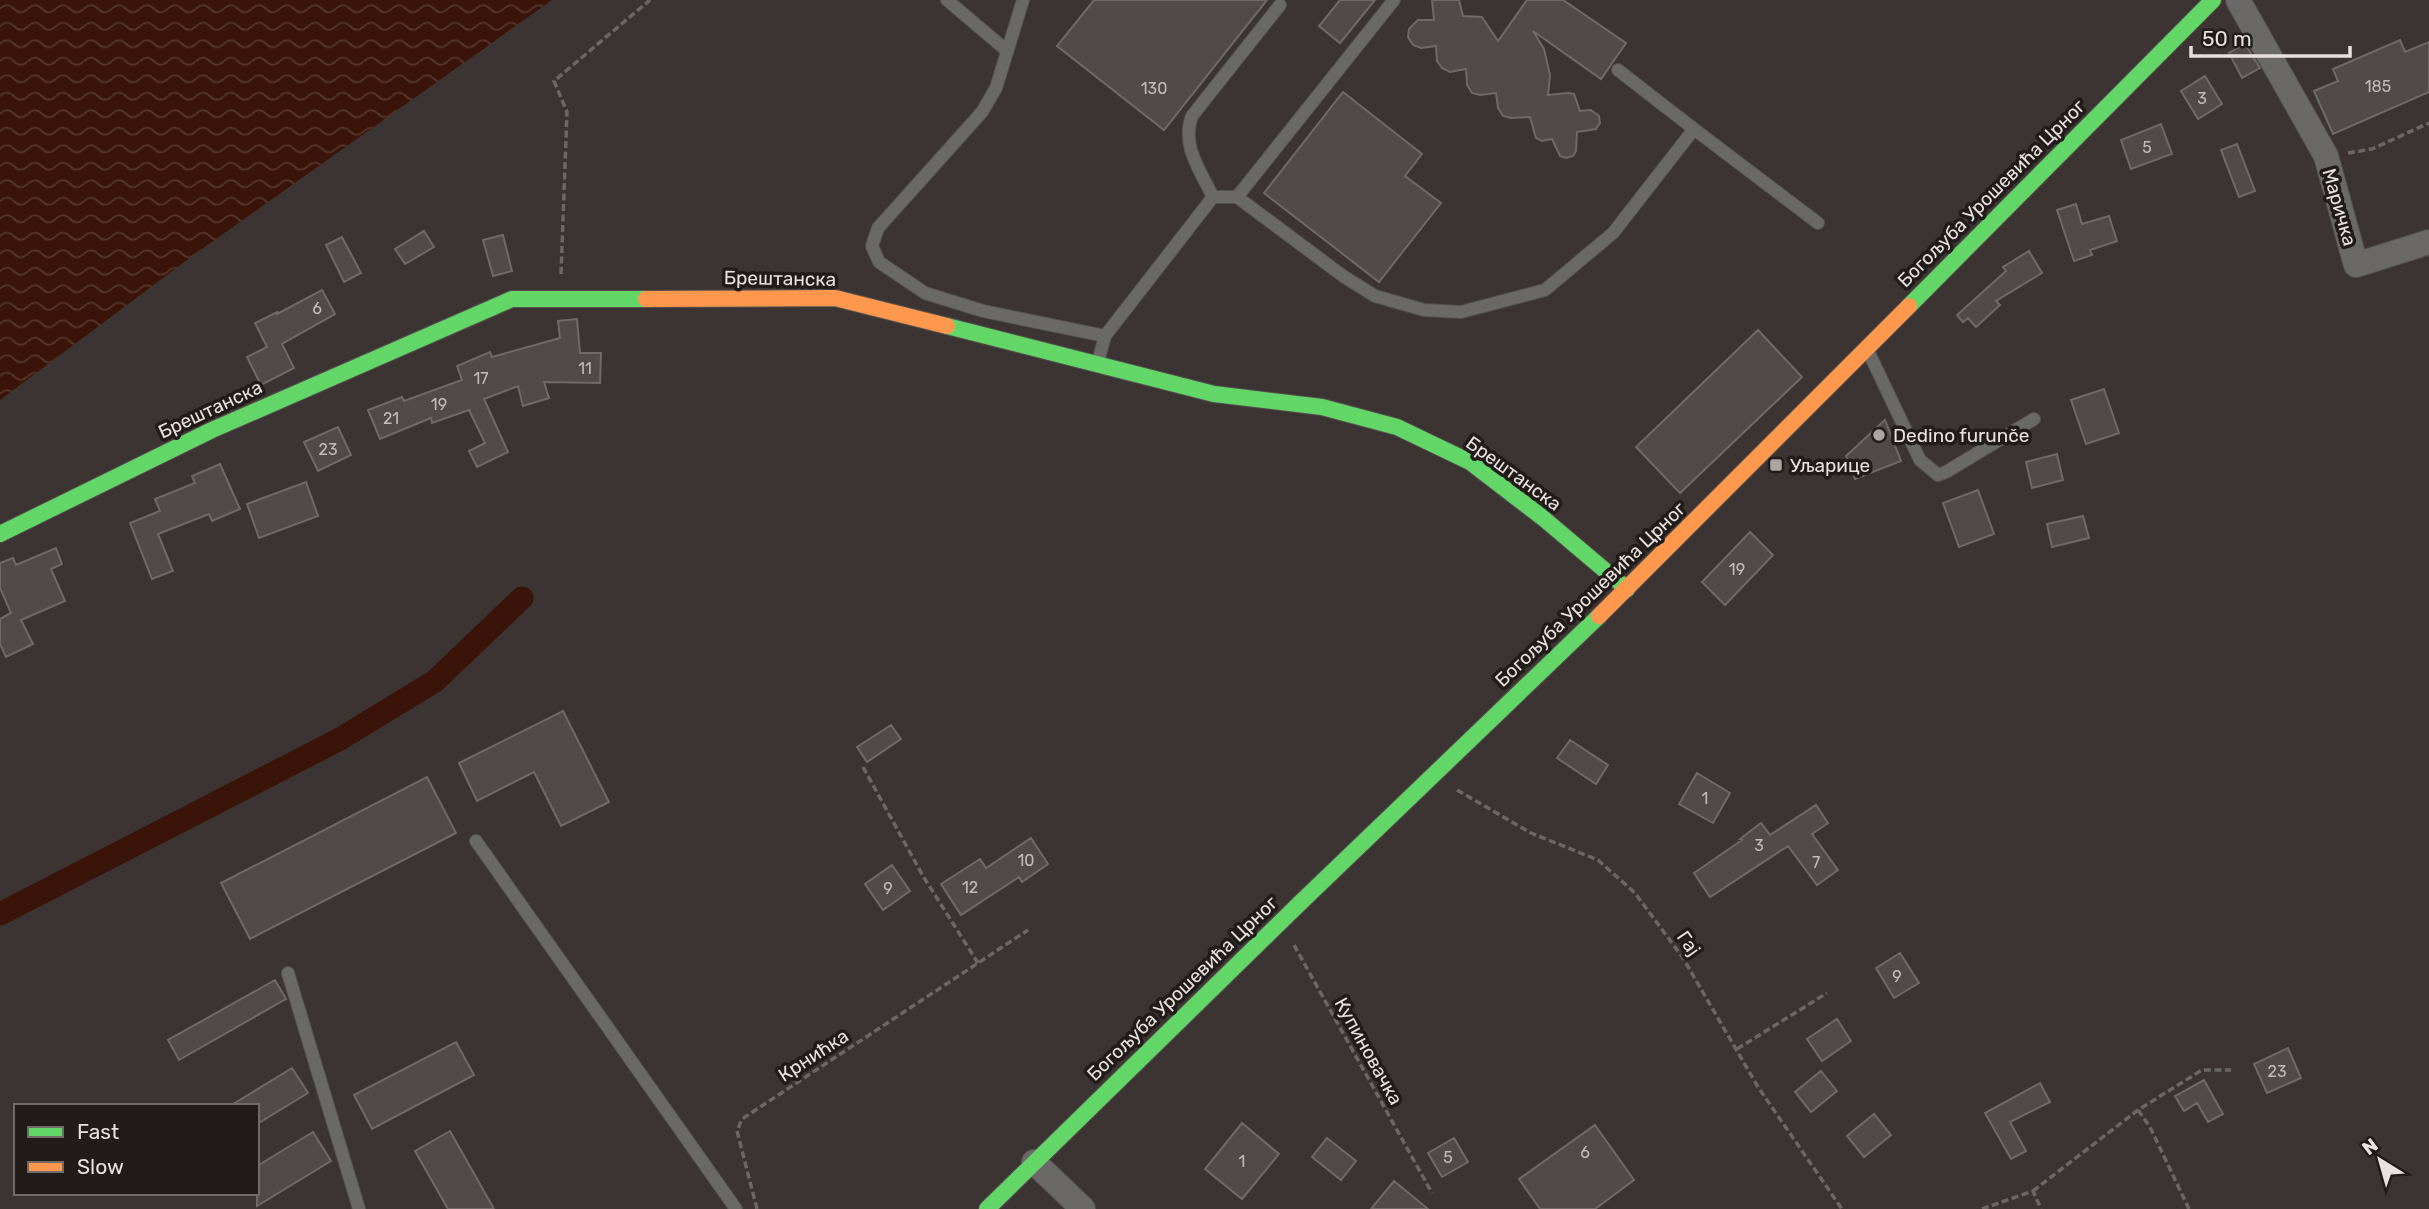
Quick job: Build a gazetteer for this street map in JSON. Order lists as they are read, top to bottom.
{
  "streets": {
    "street": ["Богољуба Урошевића Црног", "Маричка", "Брештанска"],
    "path": ["Гај", "Купиновачка", "Крнићка"]
  },
  "crossings": [
    ["Богољуба Урошевића Црног", "Брештанска"],
    ["Богољуба Урошевића Црног", "Гај"],
    ["Богољуба Урошевића Црног", "Купиновачка"]
  ],
  "places": {
    "other": ["Dedino furunče"],
    "transit": ["Уљарице"]
  },
  "house_numbers": [
    "185",
    "130",
    "3",
    "5",
    "6",
    "11",
    "17",
    "19",
    "21",
    "23",
    "19",
    "1",
    "3",
    "10",
    "7",
    "12",
    "9",
    "9",
    "23",
    "6",
    "5",
    "1"
  ],
  "legend": ["Fast", "Slow"],
  "scale_bar": "50 m",
  "north": "top left"
}
